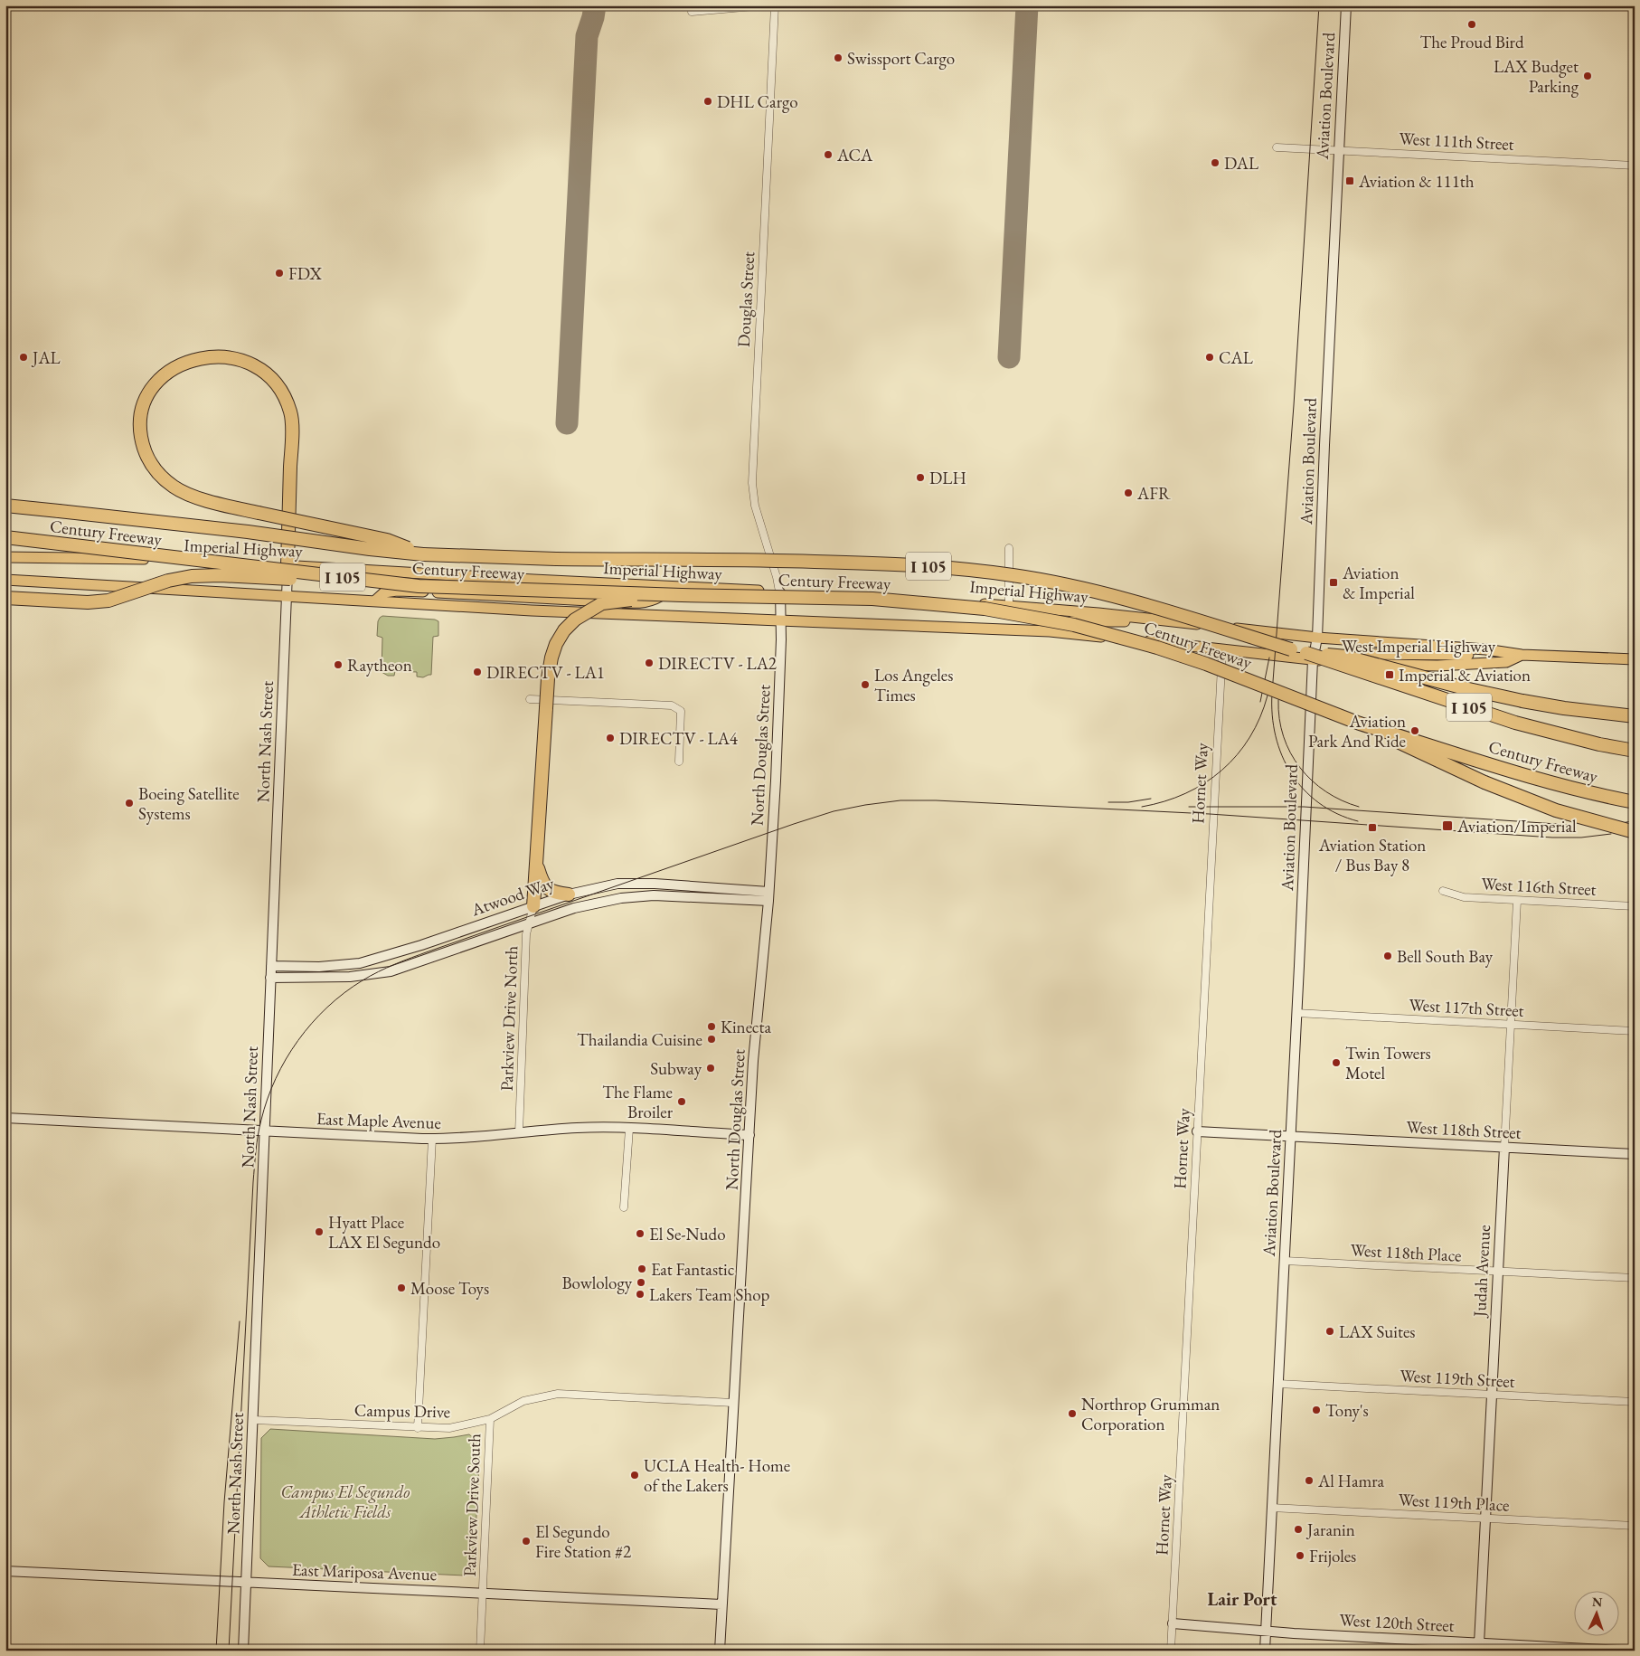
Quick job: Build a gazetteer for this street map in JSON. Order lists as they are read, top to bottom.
{
  "streets": {
    "highway": ["Century Freeway", "I 105"],
    "main road": ["Imperial Highway", "West Imperial Highway"],
    "street": [
      "Aviation Boulevard",
      "West 111th Street",
      "Douglas Street",
      "North Nash Street",
      "North Douglas Street",
      "Hornet Way",
      "West 116th Street",
      "Atwood Way",
      "West 117th Street",
      "Parkview Drive North",
      "East Maple Avenue",
      "West 118th Street",
      "West 118th Place",
      "Judah Avenue",
      "West 119th Street",
      "Campus Drive",
      "West 119th Place",
      "Parkview Drive South",
      "East Mariposa Avenue",
      "West 120th Street"
    ]
  },
  "crossings": [
    ["Aviation Boulevard", "West 111th Street"],
    ["Aviation Boulevard", "Century Freeway"],
    ["Aviation Boulevard", "Imperial Highway"],
    ["Aviation Boulevard", "West Imperial Highway"],
    ["Aviation Boulevard", "West 117th Street"],
    ["Aviation Boulevard", "West 118th Street"],
    ["Aviation Boulevard", "West 118th Place"],
    ["Aviation Boulevard", "West 119th Street"],
    ["Aviation Boulevard", "West 119th Place"],
    ["Aviation Boulevard", "West 120th Street"],
    ["Douglas Street", "Imperial Highway"],
    ["Douglas Street", "North Douglas Street"],
    ["Century Freeway", "West Imperial Highway"],
    ["Imperial Highway", "West Imperial Highway"],
    ["Imperial Highway", "North Nash Street"],
    ["Imperial Highway", "North Douglas Street"],
    ["North Nash Street", "Atwood Way"],
    ["North Nash Street", "East Maple Avenue"],
    ["North Nash Street", "Campus Drive"],
    ["North Nash Street", "East Mariposa Avenue"],
    ["North Douglas Street", "Atwood Way"],
    ["North Douglas Street", "East Maple Avenue"],
    ["North Douglas Street", "Campus Drive"],
    ["North Douglas Street", "East Mariposa Avenue"],
    ["Hornet Way", "West 118th Street"],
    ["Hornet Way", "West 120th Street"],
    ["West 116th Street", "Judah Avenue"],
    ["Atwood Way", "Parkview Drive North"],
    ["West 117th Street", "Judah Avenue"],
    ["Parkview Drive North", "East Maple Avenue"],
    ["West 118th Street", "Judah Avenue"],
    ["West 118th Place", "Judah Avenue"],
    ["Judah Avenue", "West 119th Street"],
    ["Judah Avenue", "West 119th Place"],
    ["Judah Avenue", "West 120th Street"],
    ["Campus Drive", "Parkview Drive South"],
    ["Parkview Drive South", "East Mariposa Avenue"]
  ],
  "districts": ["Lair Port"],
  "parks": ["Campus El Segundo Athletic Fields"],
  "places": {
    "other": [
      "The Proud Bird",
      "Swissport Cargo",
      "LAX Budget Parking",
      "DHL Cargo",
      "ACA",
      "DAL",
      "FDX",
      "JAL",
      "CAL",
      "DLH",
      "AFR",
      "DIRECTV - LA2",
      "Raytheon",
      "DIRECTV - LA1",
      "Los Angeles Times",
      "Aviation Park And Ride",
      "DIRECTV - LA4",
      "Boeing Satellite Systems",
      "Bell South Bay",
      "Kinecta",
      "Thailandia Cuisine",
      "Twin Towers Motel",
      "Subway",
      "The Flame Broiler",
      "Hyatt Place LAX El Segundo",
      "El Se-Nudo",
      "Eat Fantastic",
      "Bowlology",
      "Moose Toys",
      "Lakers Team Shop",
      "LAX Suites",
      "Tony's",
      "Northrop Grumman Corporation",
      "UCLA Health- Home of the Lakers",
      "Al Hamra",
      "Jaranin",
      "El Segundo Fire Station #2",
      "Frijoles"
    ],
    "transit": [
      "Aviation & 111th",
      "Aviation & Imperial",
      "Imperial & Aviation",
      "Aviation/Imperial",
      "Aviation Station / Bus Bay 8"
    ]
  },
  "north": "top"
}
